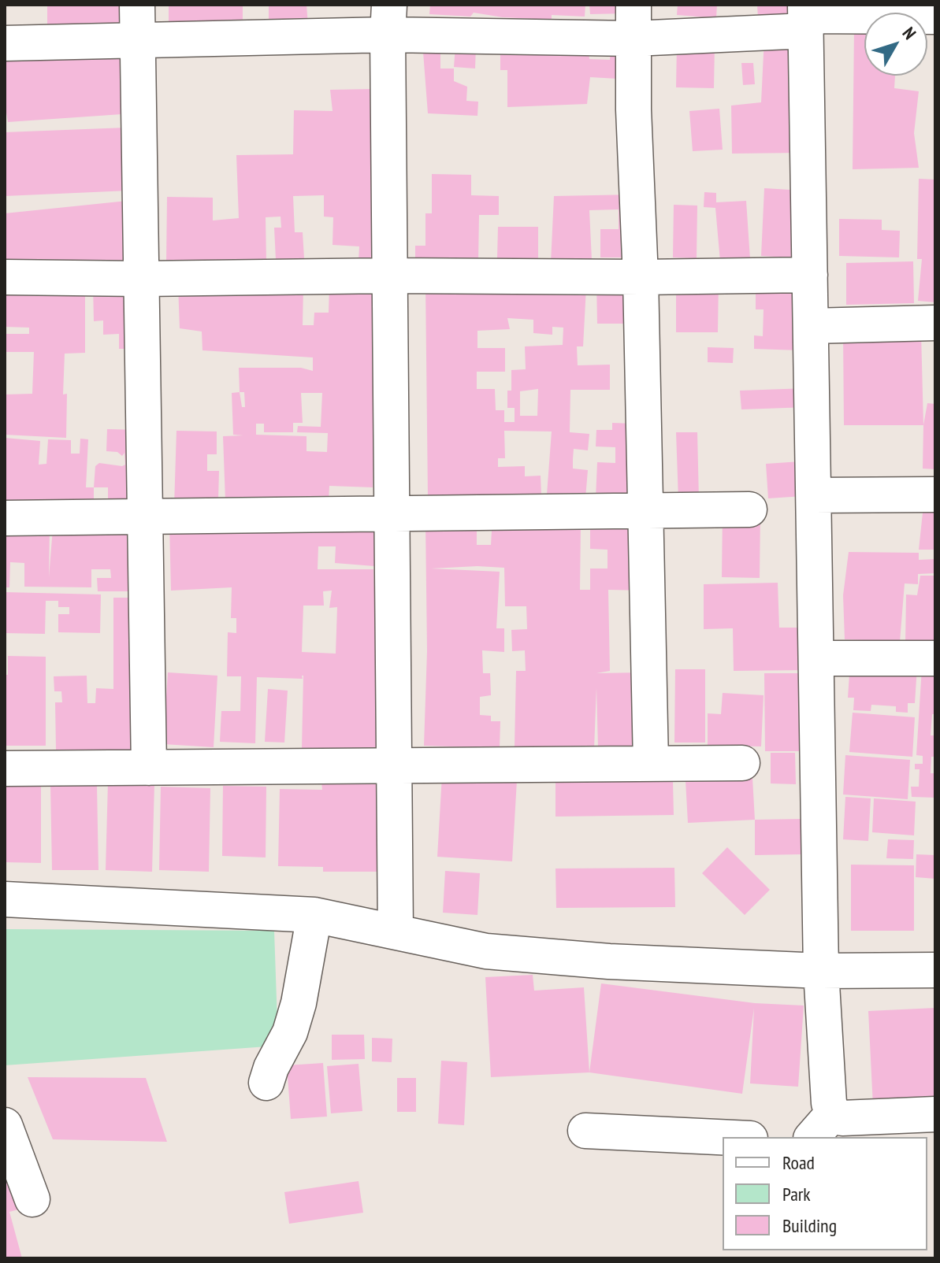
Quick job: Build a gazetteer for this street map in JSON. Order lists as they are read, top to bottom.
{
  "legend": ["Road", "Park", "Building"],
  "north": "top right"
}
